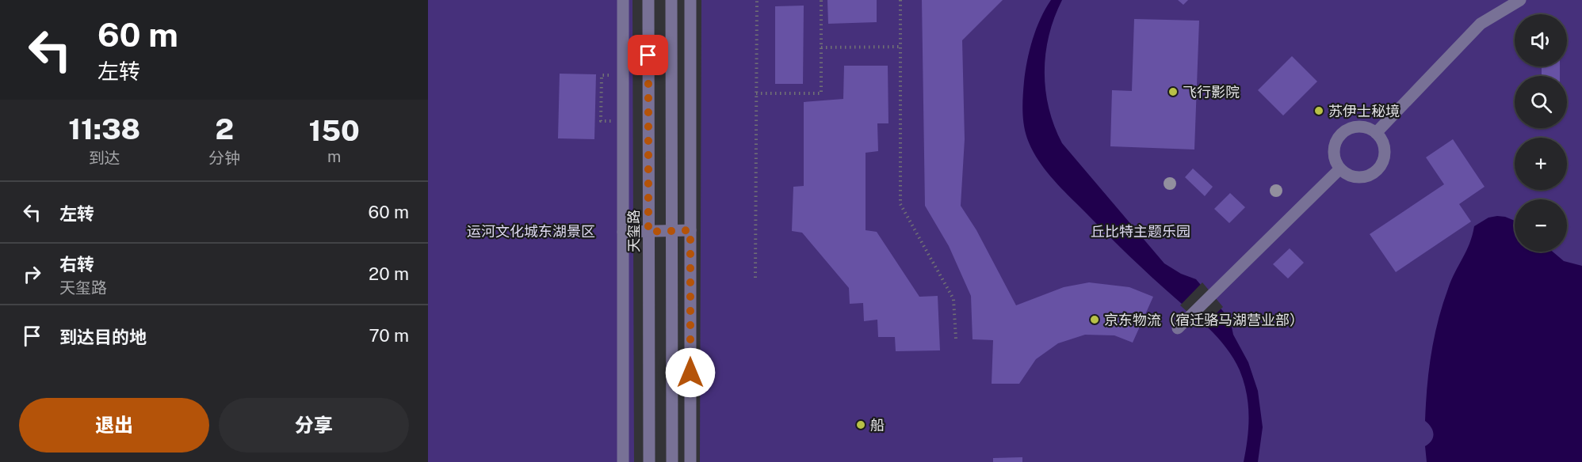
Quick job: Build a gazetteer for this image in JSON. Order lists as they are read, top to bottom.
{
  "streets": {
    "street": ["天玺路"]
  },
  "parks": ["运河文化城东湖景区", "丘比特主题乐园"],
  "places": [
    "飞行影院",
    "苏伊士秘境",
    "京东物流（宿迁骆马湖营业部）",
    "船"
  ],
  "page": {
    "turn": ["60 m", "左转"],
    "map_buttons": ["+", "−"],
    "eta": [
      "11:38",
      "到达",
      "2",
      "分钟",
      "150",
      "m"
    ],
    "list": [
      {
        "name": "左转",
        "value": "60 m"
      },
      {
        "name": "右转",
        "note": "天玺路",
        "value": "20 m"
      },
      {
        "name": "到达目的地",
        "value": "70 m"
      }
    ],
    "buttons": ["退出", "分享"]
  }
}
